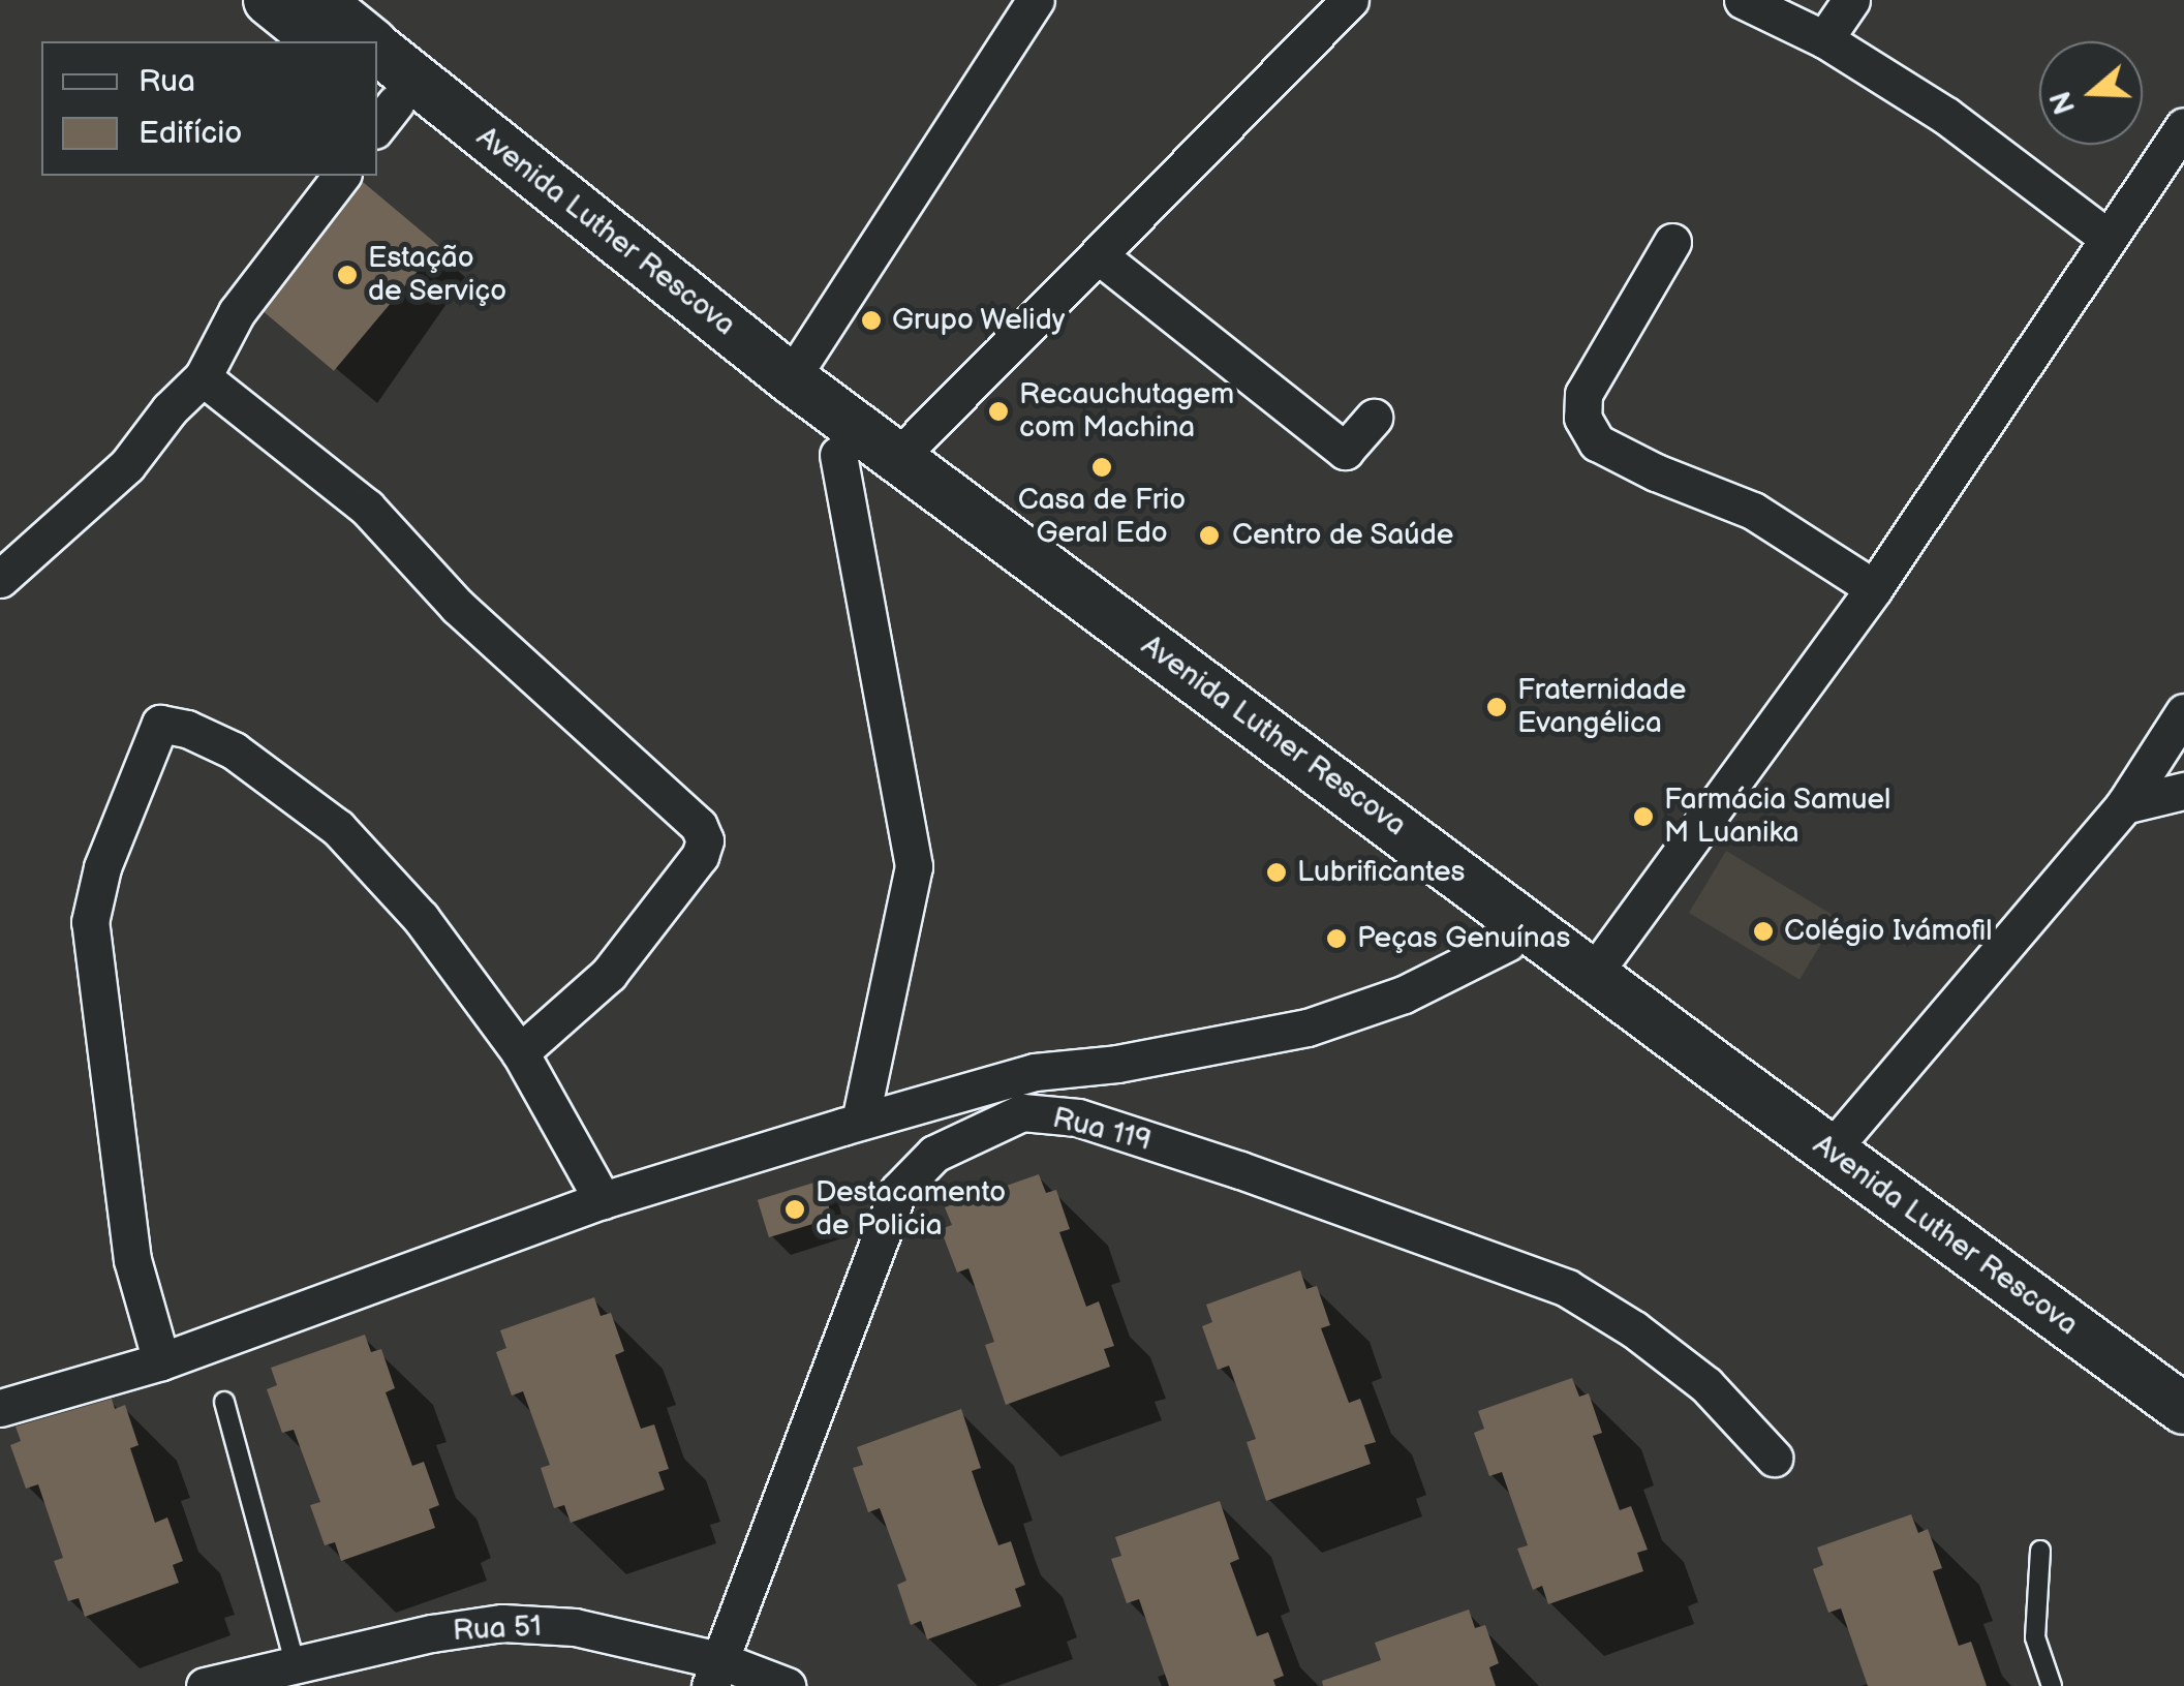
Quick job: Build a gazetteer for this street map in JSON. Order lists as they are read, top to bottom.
{
  "streets": {
    "main road": ["Avenida Luther Rescova"],
    "street": ["Rua 119", "Rua 51"]
  },
  "crossings": [
    ["Rua 119", "Rua 51"]
  ],
  "places": [
    "Estação de Serviço",
    "Grupo Welidy",
    "Recauchutagem com Machina",
    "Casa de Frio Geral Edo",
    "Centro de Saúde",
    "Fraternidade Evangélica",
    "Farmácia Samuel M Luanika",
    "Lubrificantes",
    "Colégio Ivámofil",
    "Peças Genuínas",
    "Destacamento de Policia"
  ],
  "legend": ["Rua", "Edifício"],
  "north": "left"
}
